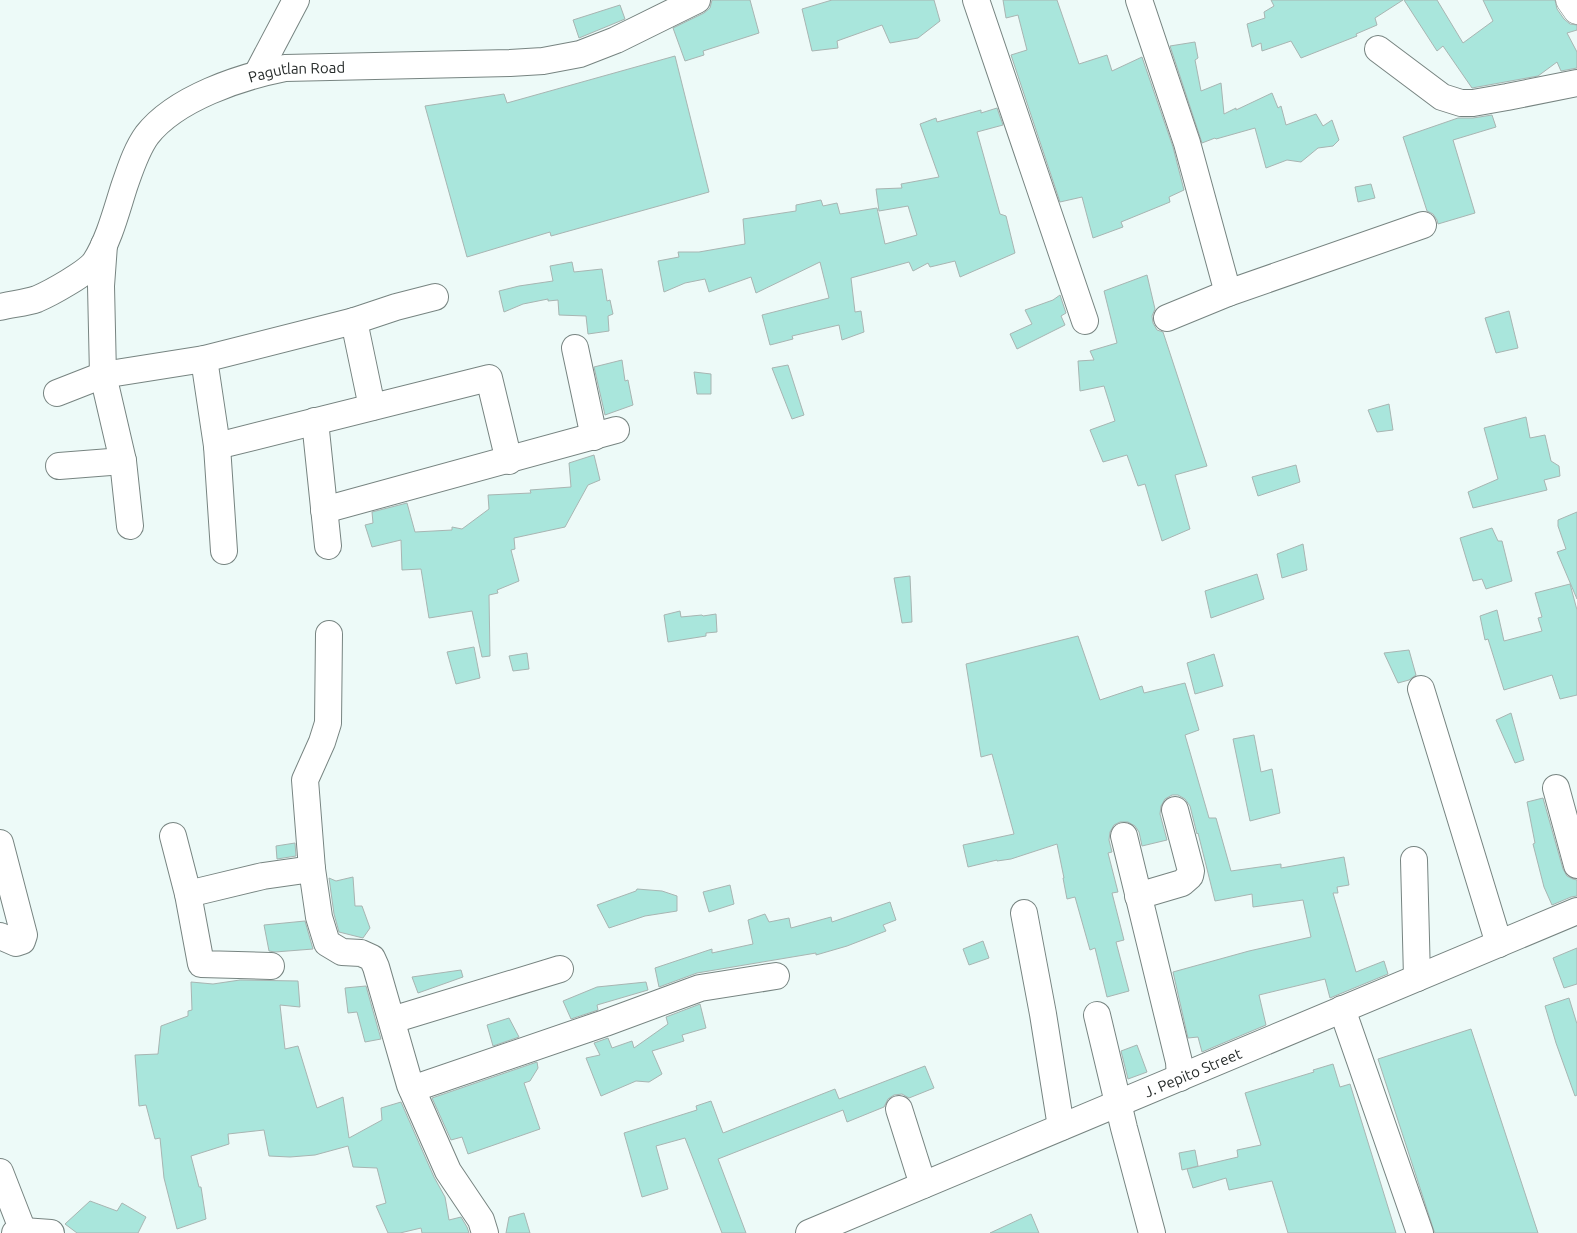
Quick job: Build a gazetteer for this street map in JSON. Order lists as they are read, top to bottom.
{
  "streets": {
    "street": ["Pagutlan Road", "J. Pepito Street"]
  }
}
